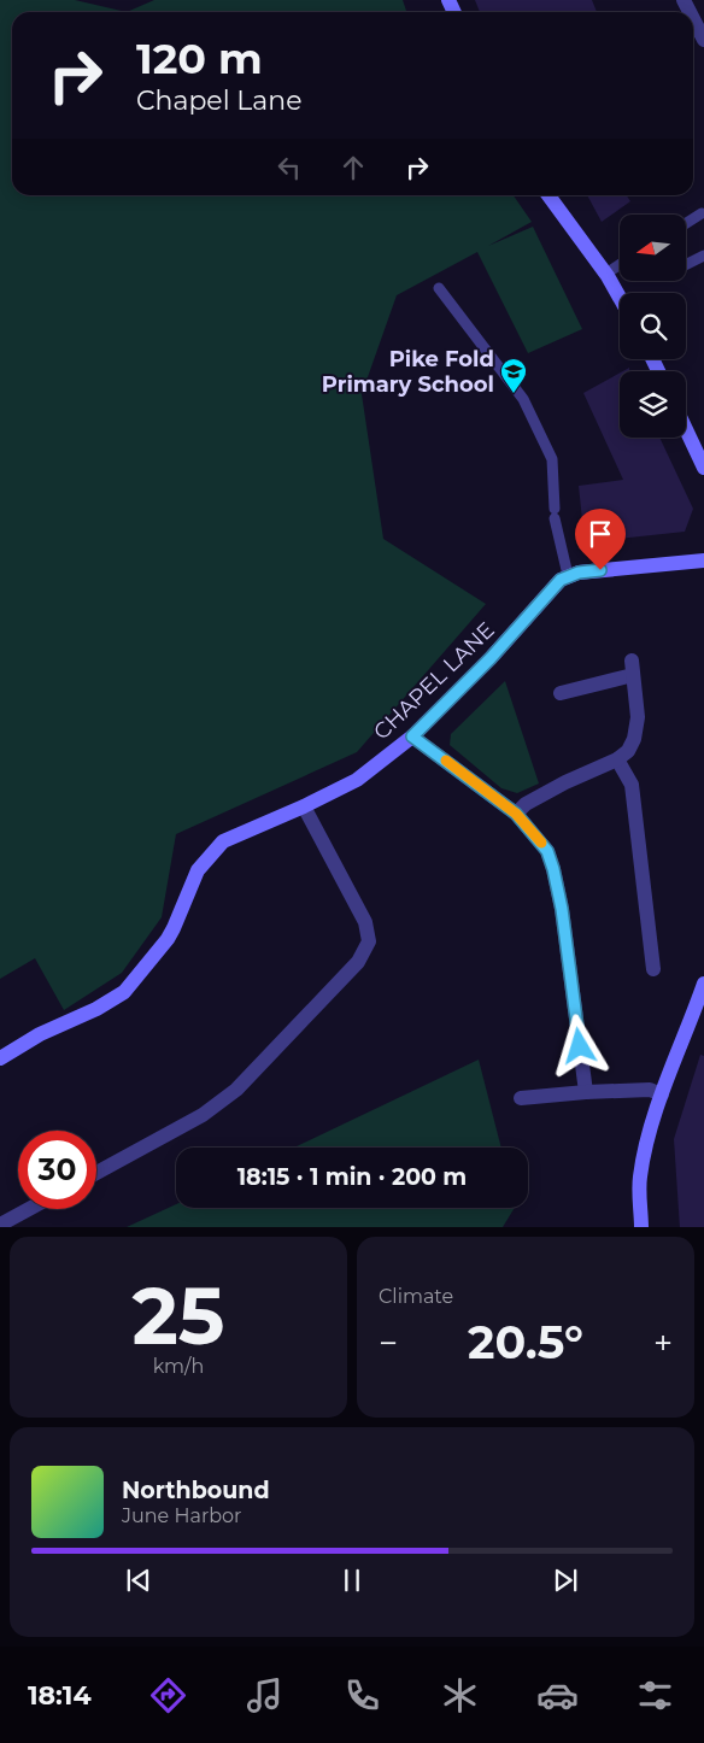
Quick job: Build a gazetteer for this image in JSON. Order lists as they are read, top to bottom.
{
  "streets": {
    "street": ["CHAPEL LANE"]
  },
  "places": {
    "school or university": ["Pike Fold Primary School"]
  },
  "north": "left",
  "page": {
    "turn": ["120 m", "Chapel Lane"],
    "limit": "30",
    "trip": "18:15 · 1 min · 200 m",
    "tile": [
      ["25", "km/h"],
      "Climate"
    ],
    "heat": ["−", "20.5°", "+"],
    "song": ["Northbound", "June Harbor"],
    "tabs": "18:14"
  }
}
